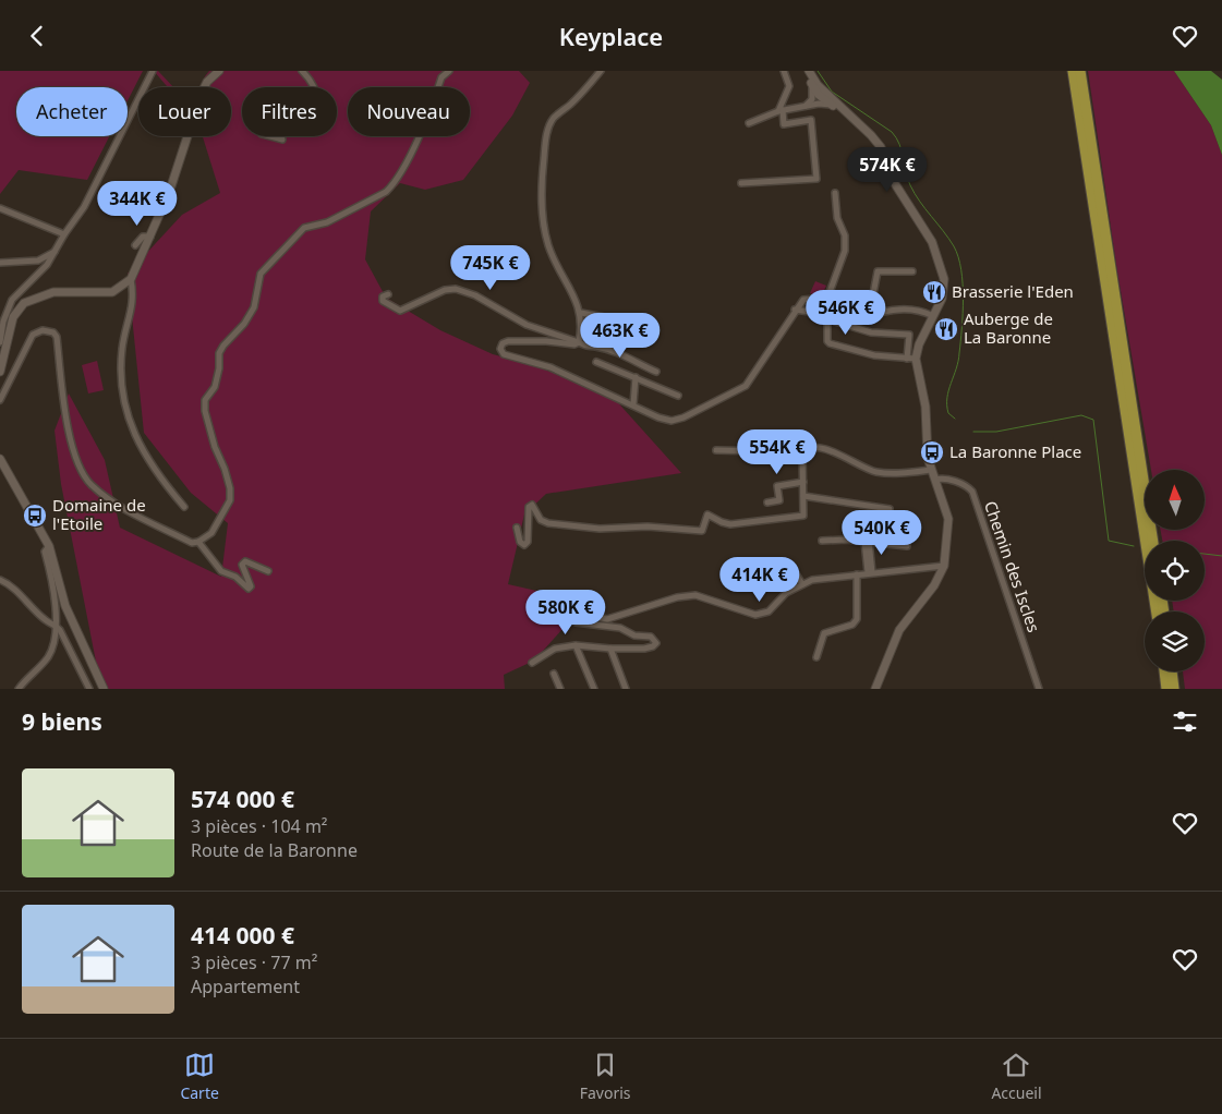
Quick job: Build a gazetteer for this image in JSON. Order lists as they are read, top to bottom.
{
  "streets": {
    "street": ["Chemin des Iscles"]
  },
  "places": {
    "restaurant": ["Brasserie l'Eden", "Auberge de La Baronne"],
    "bus stop": ["La Baronne Place", "Domaine de l'Etoile"]
  },
  "north": "top",
  "page": {
    "header": "Keyplace",
    "chip": [
      "Acheter",
      "Louer",
      "Filtres",
      "Nouveau"
    ],
    "price": [
      "574K €",
      "344K €",
      "745K €",
      "546K €",
      "463K €",
      "554K €",
      "540K €",
      "414K €",
      "580K €"
    ],
    "heading": "9 biens",
    "list": [
      {
        "name": "574 000 €",
        "note": "3 pièces · 104 m² · Route de la Baronne"
      },
      {
        "name": "414 000 €",
        "note": "3 pièces · 77 m² · Appartement"
      }
    ],
    "tabs": ["Carte", "Favoris", "Accueil"]
  }
}
